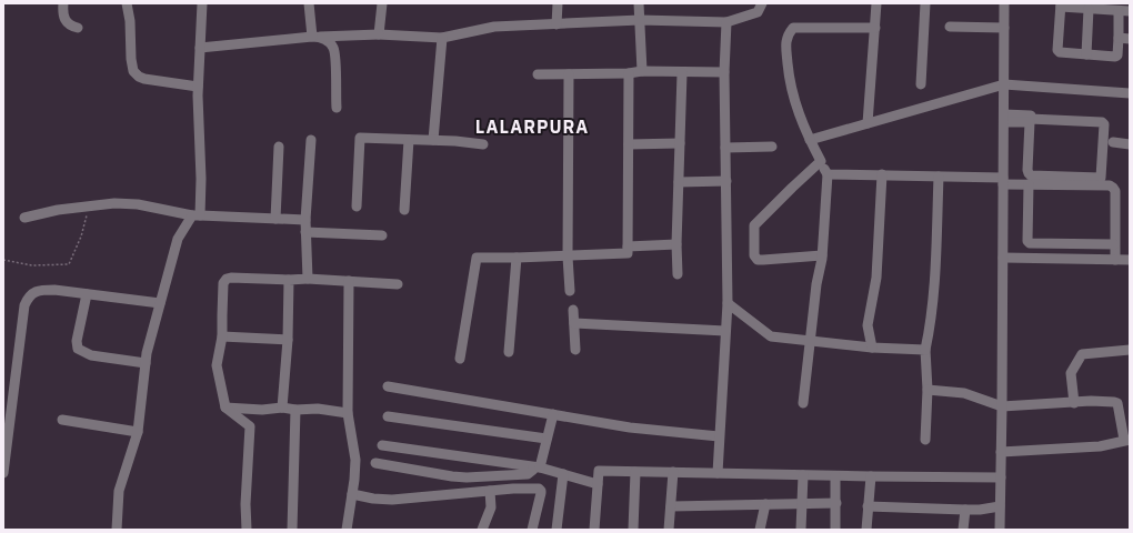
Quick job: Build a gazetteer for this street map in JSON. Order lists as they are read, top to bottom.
{
  "districts": ["LALARPURA"]
}
